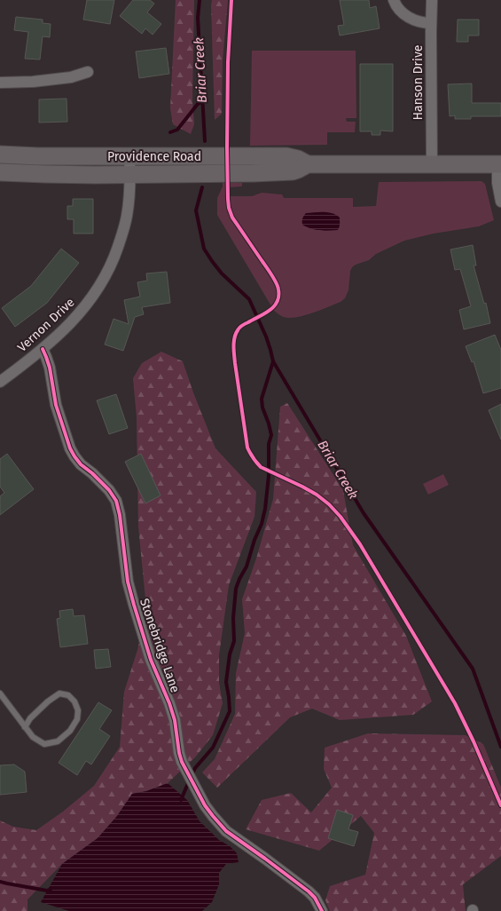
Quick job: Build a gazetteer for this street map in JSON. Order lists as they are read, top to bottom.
{
  "streets": {
    "main road": ["Providence Road"],
    "street": ["Hanson Drive", "Vernon Drive", "Stonebridge Lane"]
  },
  "crossings": [
    ["Hanson Drive", "Providence Road"],
    ["Providence Road", "Vernon Drive"],
    ["Vernon Drive", "Stonebridge Lane"]
  ],
  "water": ["Briar Creek"]
}
